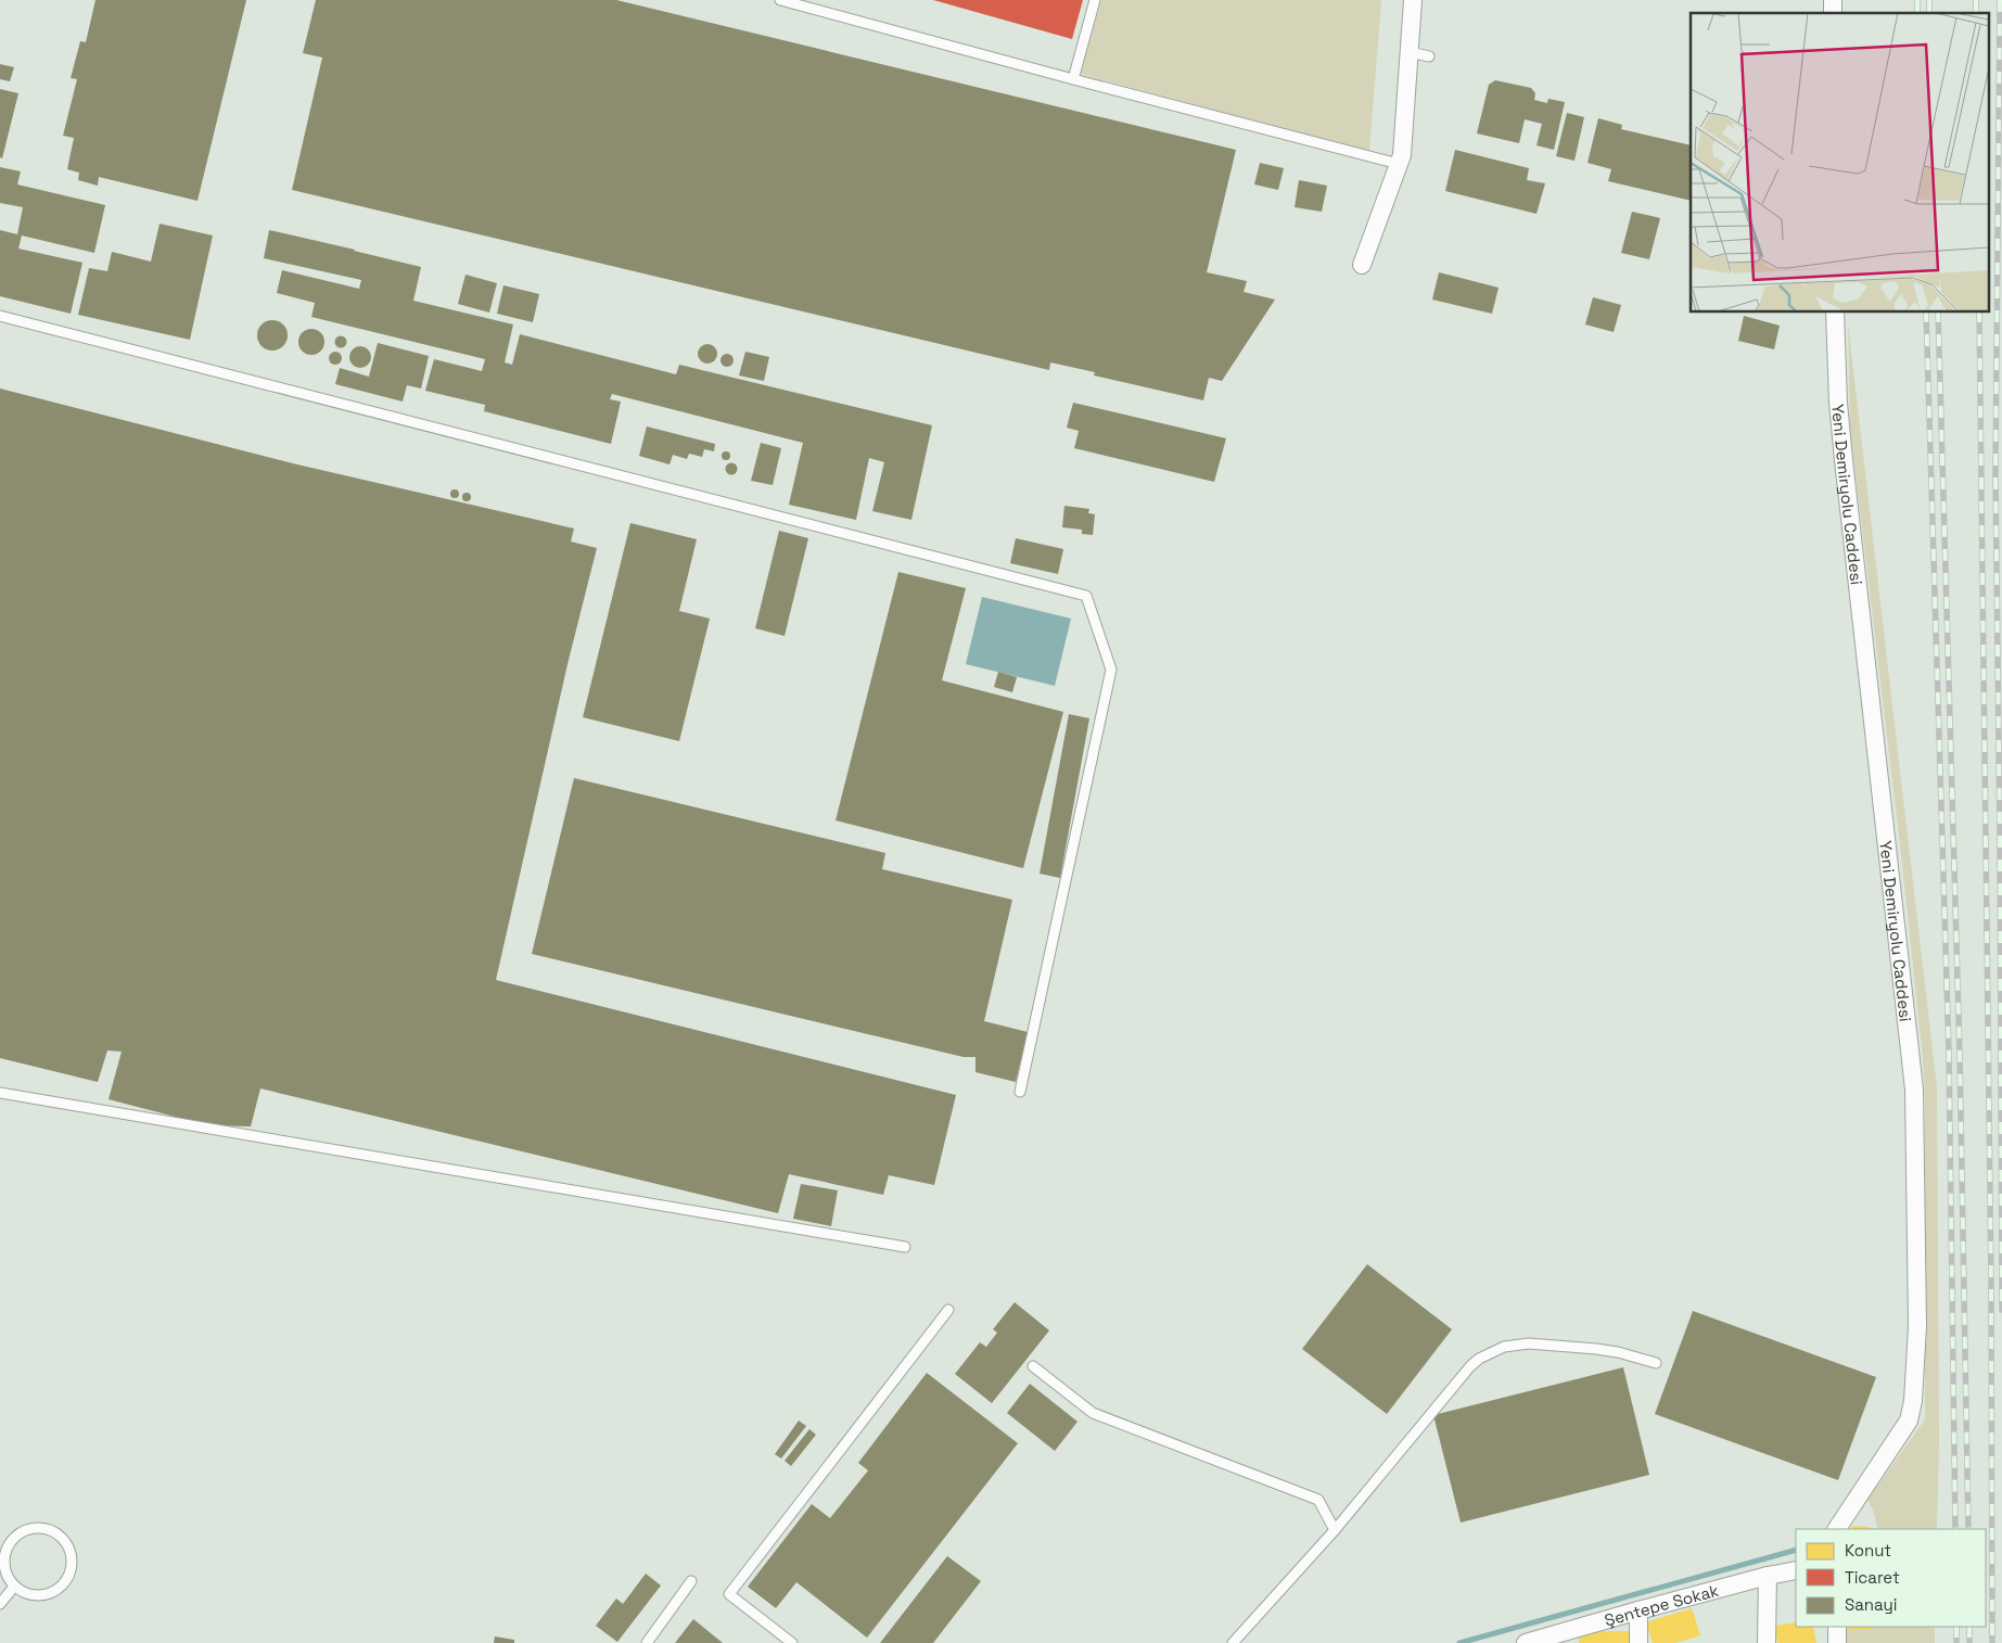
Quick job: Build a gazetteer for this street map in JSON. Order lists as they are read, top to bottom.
{
  "streets": {
    "street": ["Yeni Demiryolu Caddesi", "Şentepe Sokak"]
  },
  "legend": ["Konut", "Ticaret", "Sanayi"]
}
